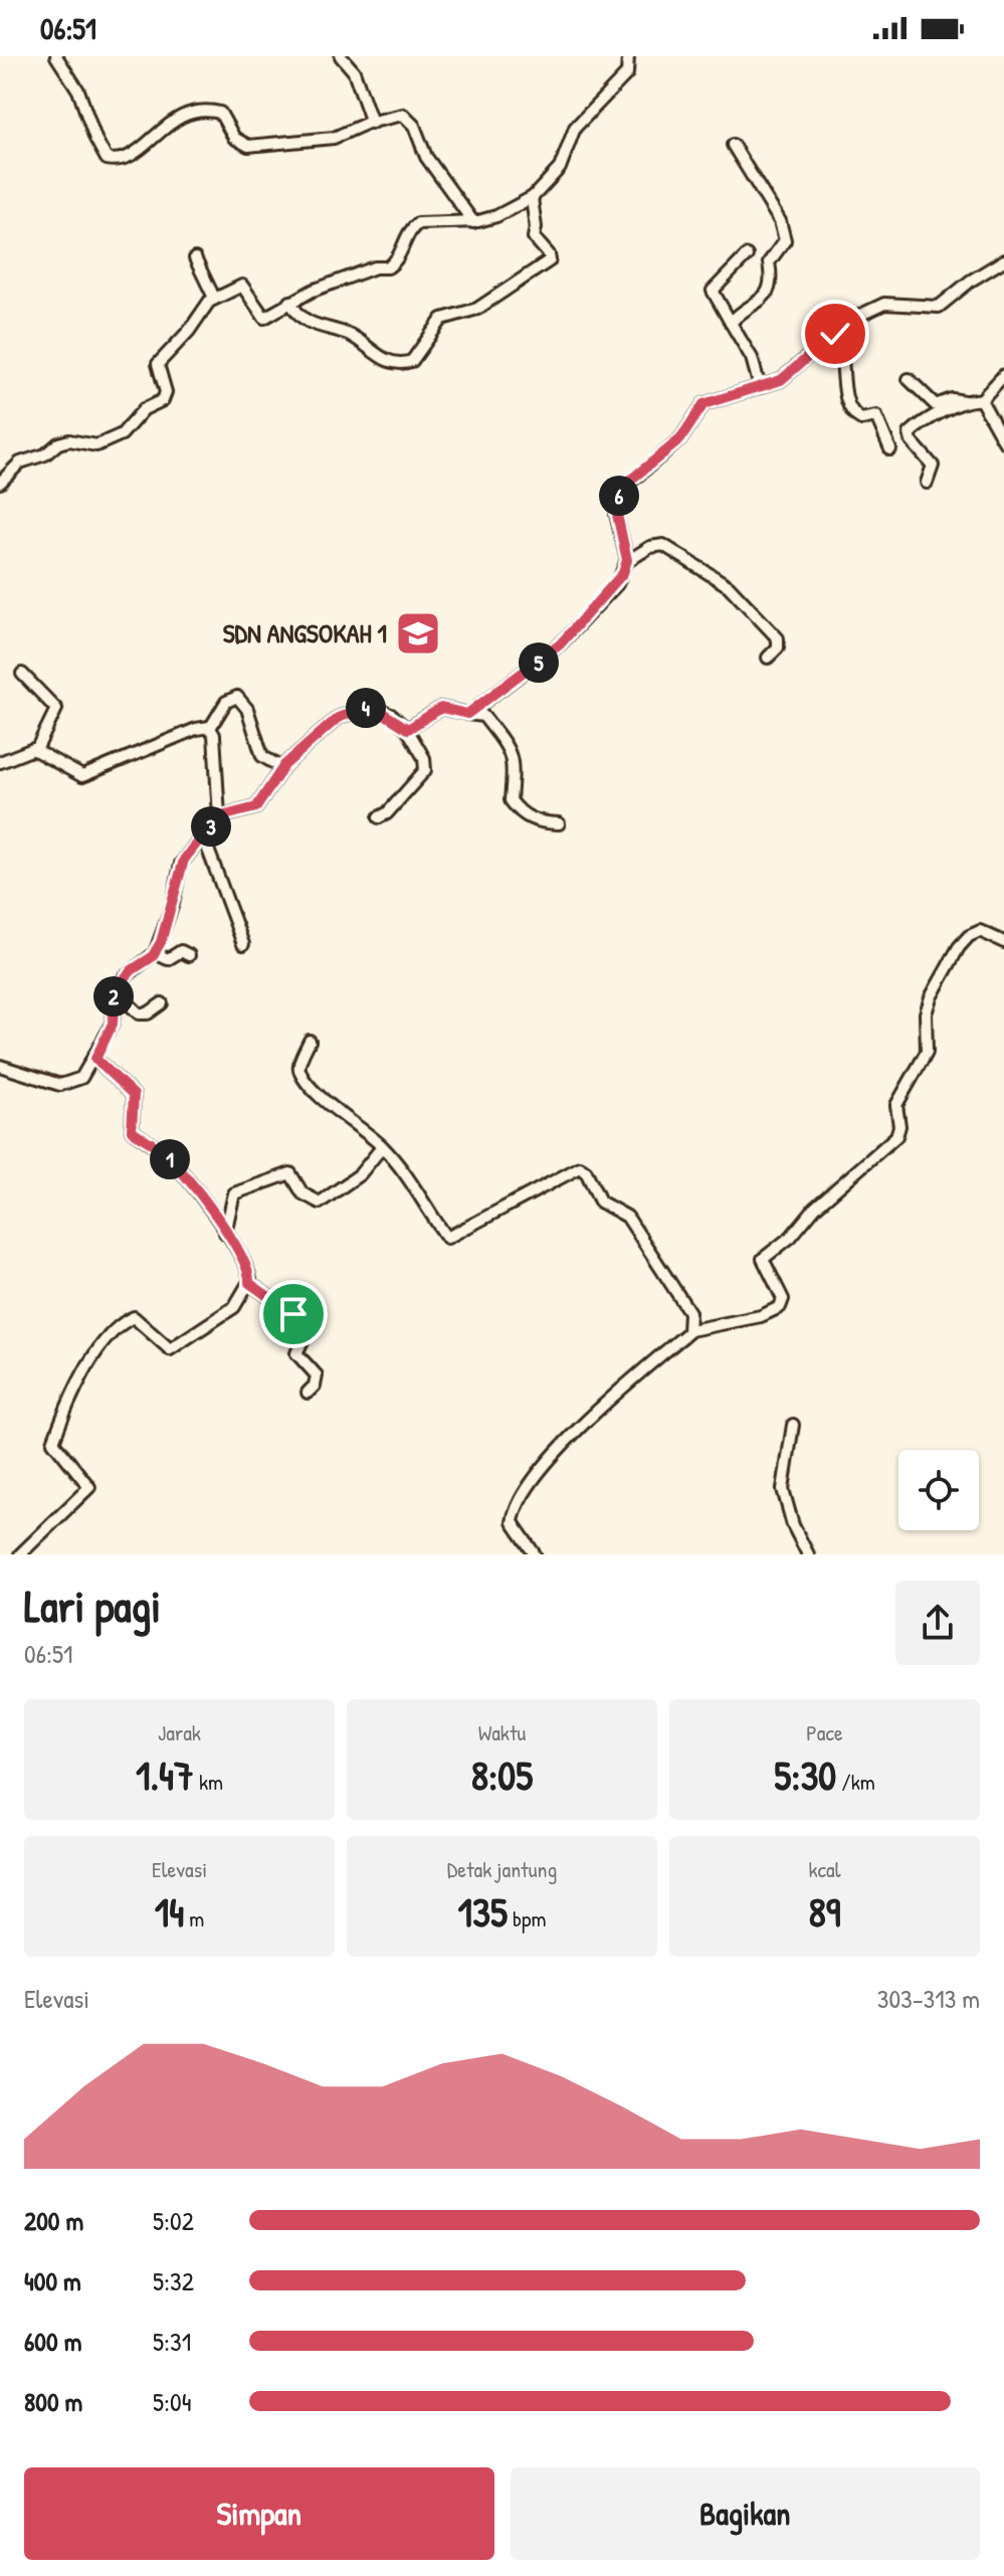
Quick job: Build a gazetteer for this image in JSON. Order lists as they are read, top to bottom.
{
  "places": {
    "school or university": ["SDN ANGSOKAH 1"]
  },
  "page": {
    "status": "06:51",
    "pins": [
      "6",
      "5",
      "4",
      "3",
      "2",
      "1"
    ],
    "heading": ["Lari pagi", "06:51"],
    "stats": [
      ["Jarak", "1.47 km"],
      ["Waktu", "8:05"],
      ["Pace", "5:30 /km"],
      ["Elevasi", "14 m"],
      ["Detak jantung", "135 bpm"],
      ["kcal", "89"]
    ],
    "chart": ["Elevasi", "303–313 m"],
    "list": [
      {
        "name": "200 m",
        "note": "5:02"
      },
      {
        "name": "400 m",
        "note": "5:32"
      },
      {
        "name": "600 m",
        "note": "5:31"
      },
      {
        "name": "800 m",
        "note": "5:04"
      }
    ],
    "buttons": ["Simpan", "Bagikan"]
  }
}
